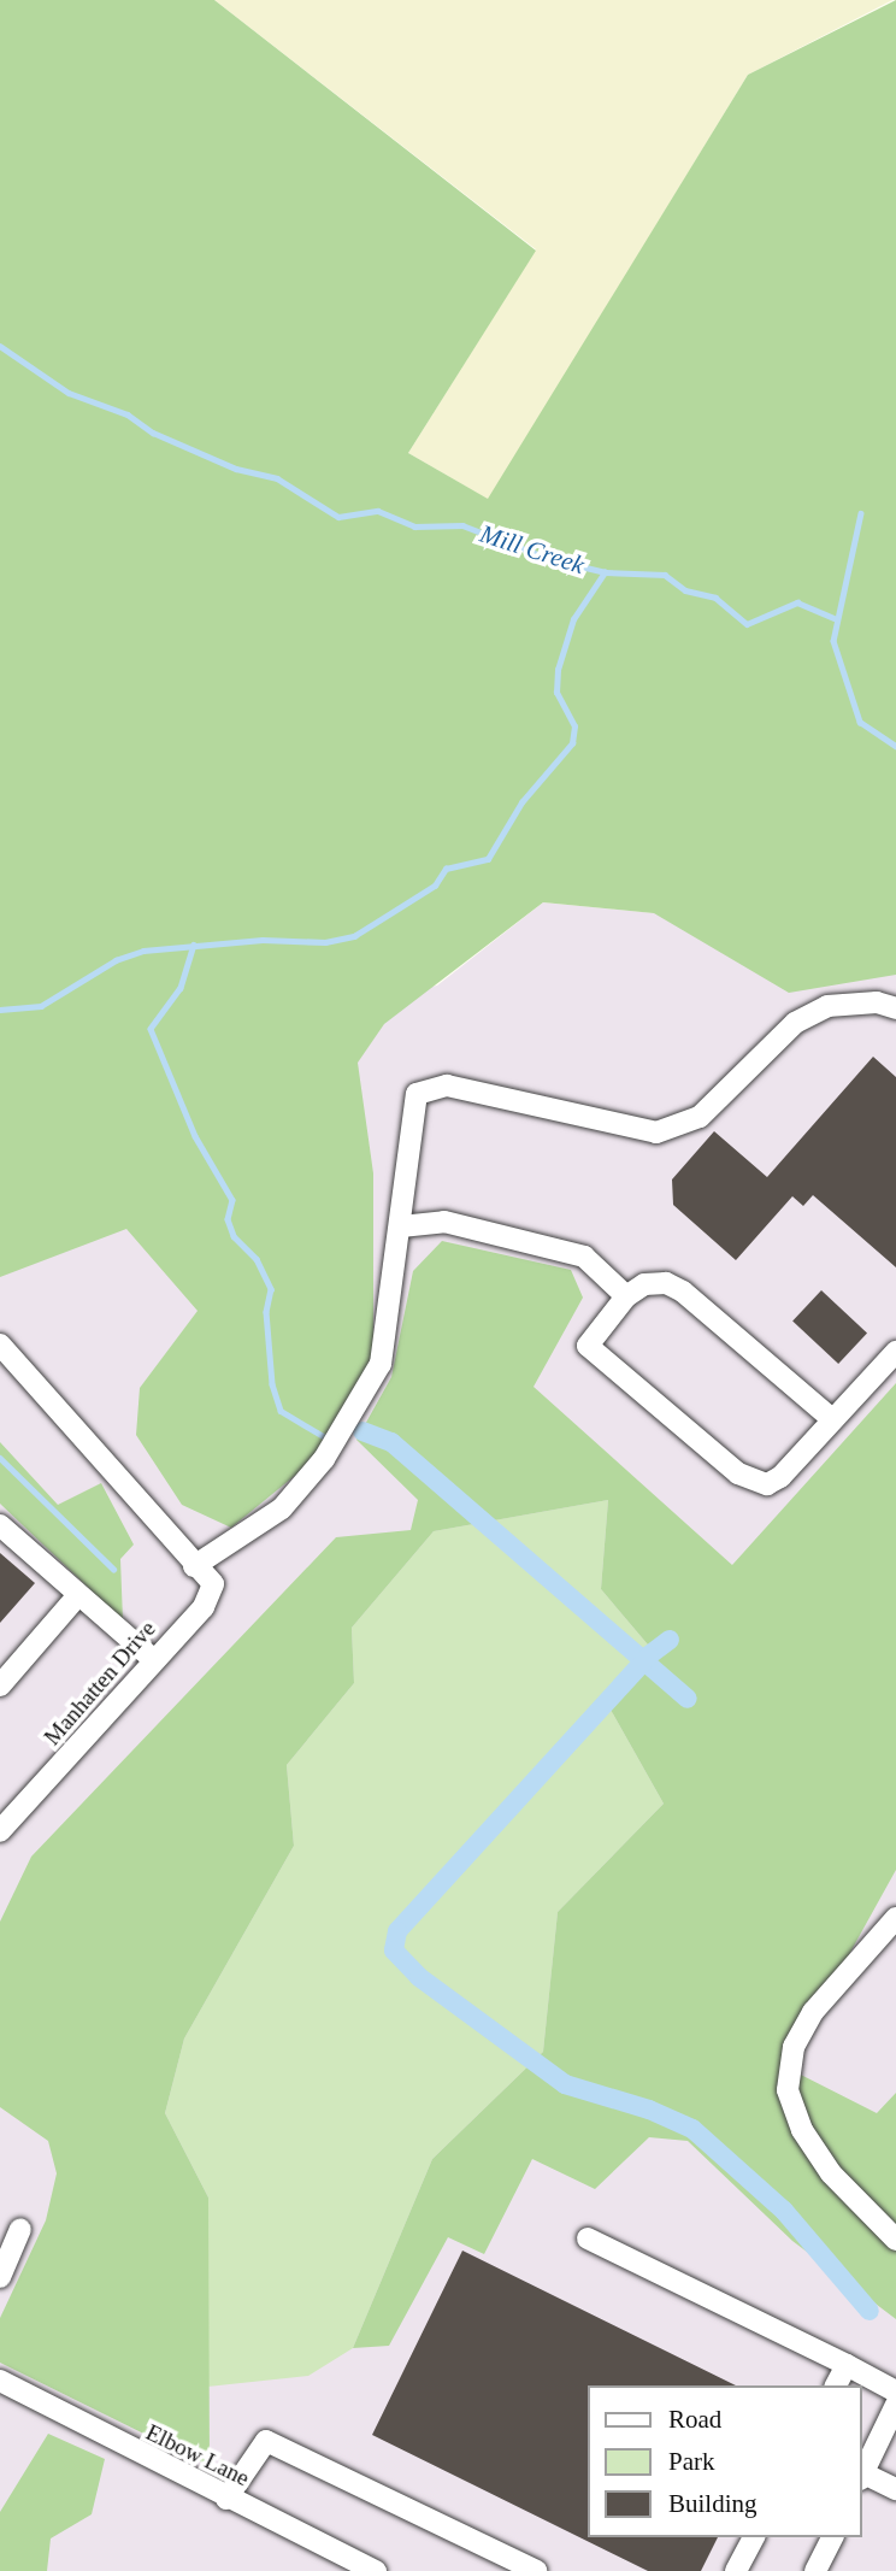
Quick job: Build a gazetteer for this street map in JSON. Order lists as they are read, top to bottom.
{
  "streets": {
    "street": ["Manhatten Drive", "Elbow Lane"]
  },
  "water": ["Mill Creek"],
  "legend": ["Road", "Park", "Building"]
}
